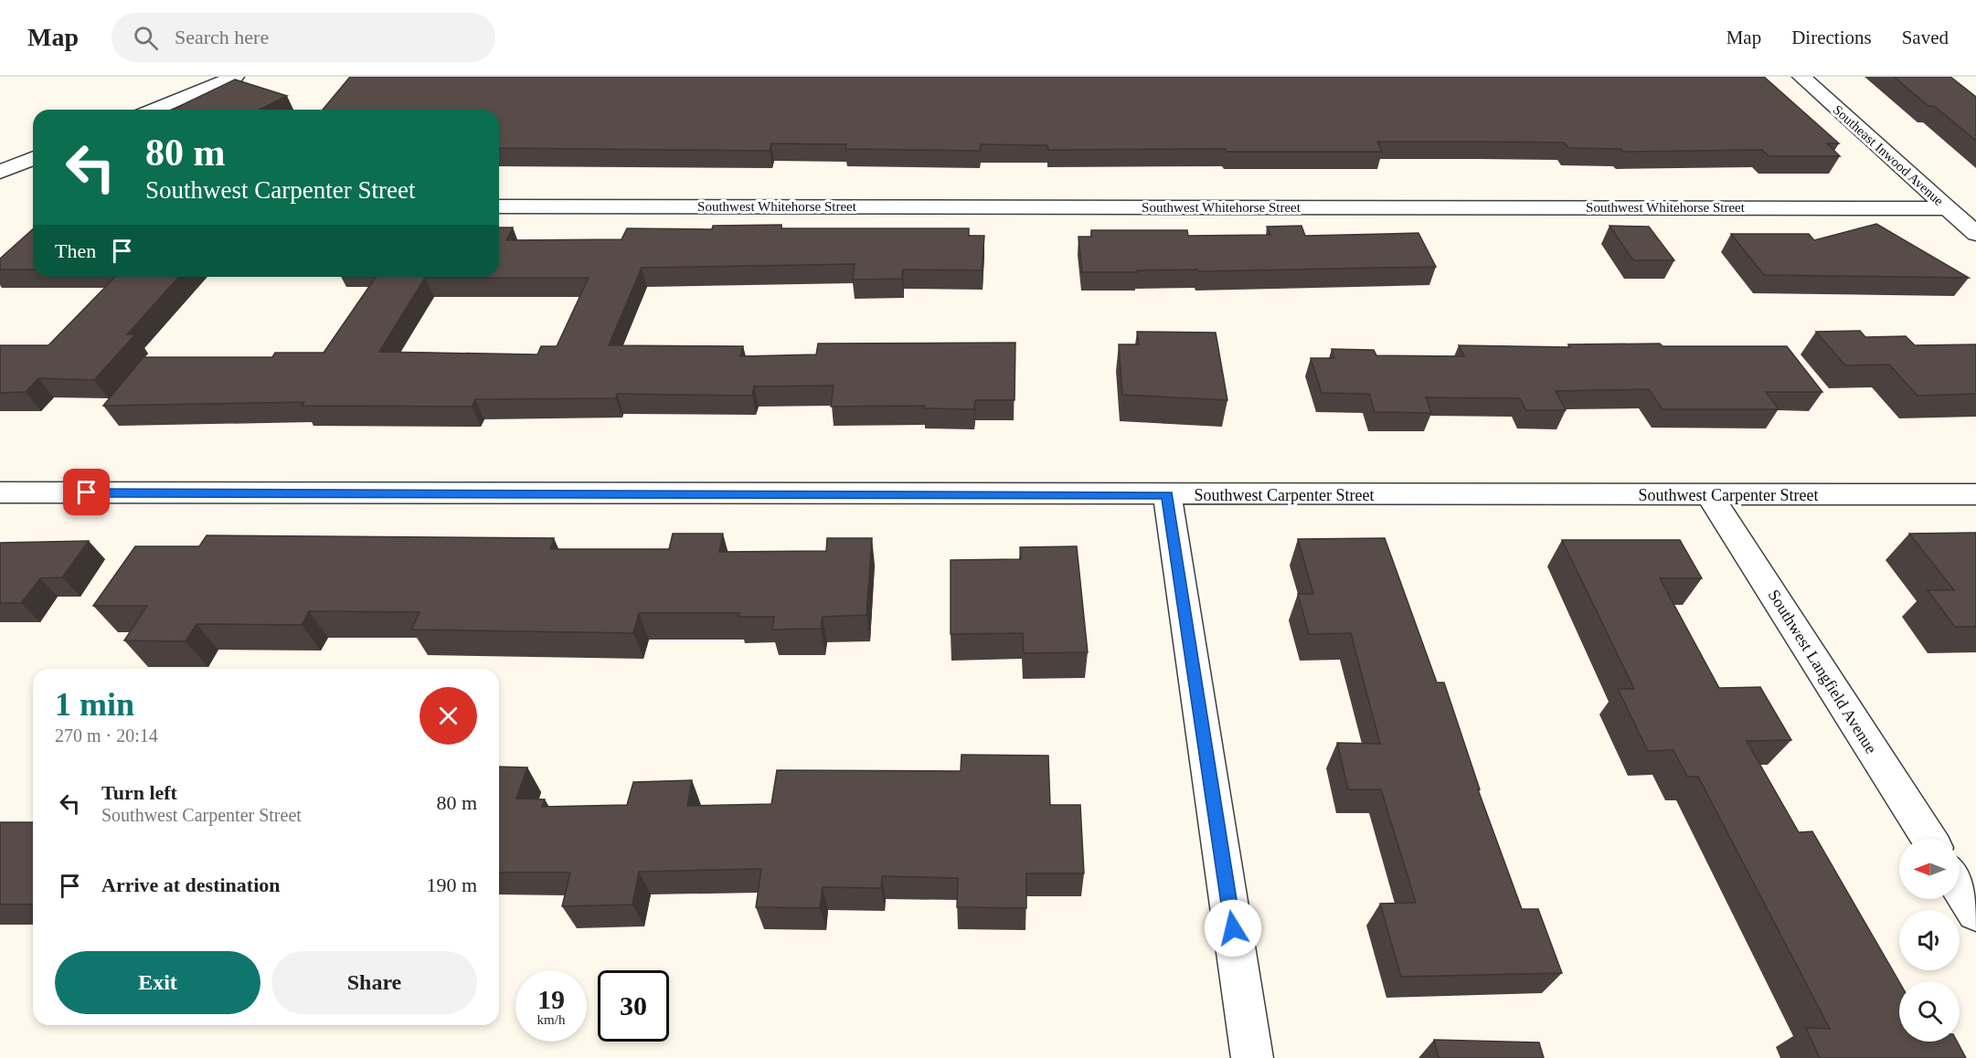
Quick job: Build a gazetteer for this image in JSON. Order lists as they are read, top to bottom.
{
  "streets": {
    "street": [
      "Southeast Inwood Avenue",
      "Southwest Whitehorse Street",
      "Southwest Carpenter Street",
      "Southwest Langfield Avenue"
    ]
  },
  "crossings": [
    ["Southeast Inwood Avenue", "Southwest Whitehorse Street"],
    ["Southwest Carpenter Street", "Southwest Langfield Avenue"]
  ],
  "north": "left",
  "page": {
    "header": "Map",
    "search": "Search here",
    "nav": ["Map", "Directions", "Saved"],
    "turn": ["80 m", "Southwest Carpenter Street"],
    "then": "Then",
    "heading": ["1 min", "270 m · 20:14"],
    "list": [
      {
        "name": "Turn left",
        "note": "Southwest Carpenter Street",
        "value": "80 m"
      },
      {
        "name": "Arrive at destination",
        "value": "190 m"
      }
    ],
    "buttons": ["Exit", "Share"],
    "speed": "19 km/h",
    "limit": "30"
  }
}
